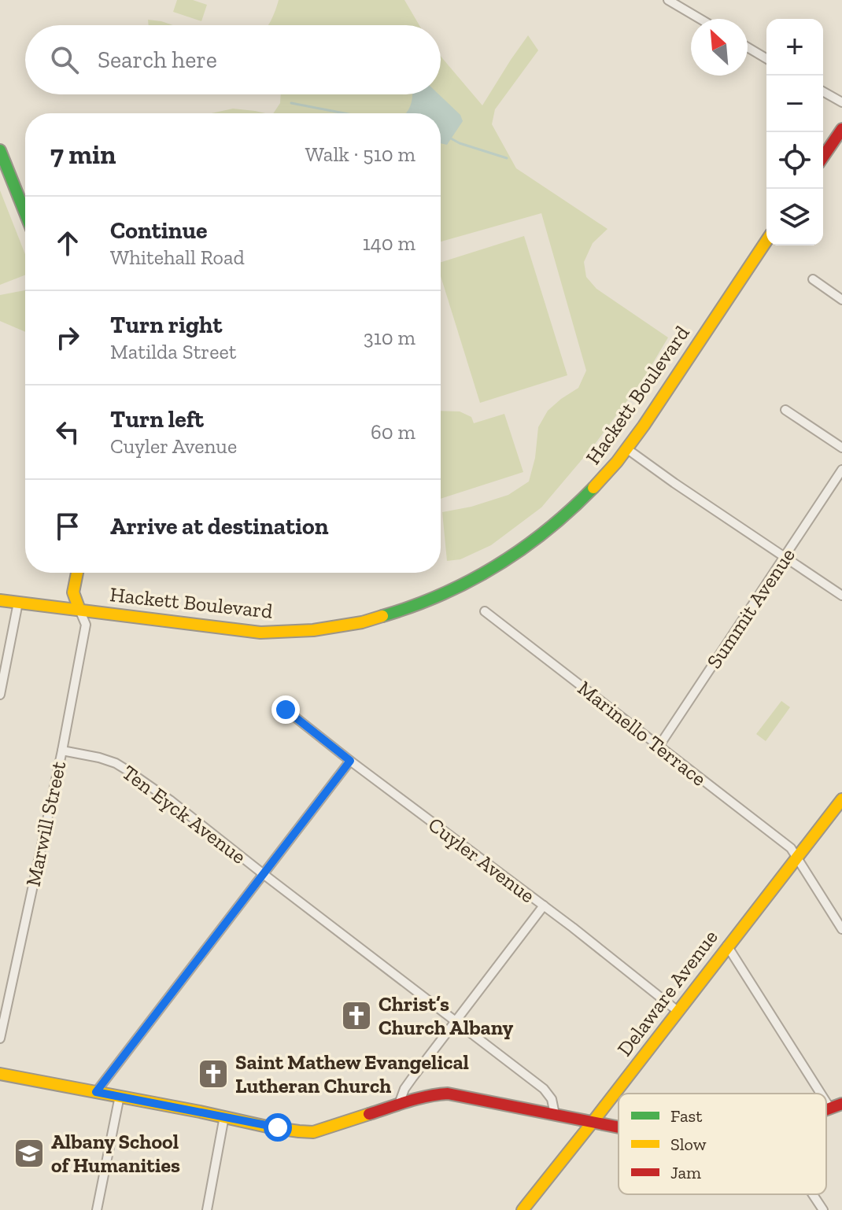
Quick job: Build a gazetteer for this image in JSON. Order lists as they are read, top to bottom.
{
  "streets": {
    "street": [
      "Hackett Boulevard",
      "Summit Avenue",
      "Marinello Terrace",
      "Ten Eyck Avenue",
      "Marwill Street",
      "Cuyler Avenue",
      "Delaware Avenue"
    ]
  },
  "crossings": [
    ["Hackett Boulevard", "Marwill Street"],
    ["Summit Avenue", "Marinello Terrace"],
    ["Marinello Terrace", "Delaware Avenue"],
    ["Ten Eyck Avenue", "Marwill Street"],
    ["Cuyler Avenue", "Delaware Avenue"]
  ],
  "places": {
    "church": ["Christ’s Church Albany", "Saint Mathew Evangelical Lutheran Church"],
    "school or university": ["Albany School of Humanities"]
  },
  "legend": ["Fast", "Slow", "Jam"],
  "north": "top left",
  "page": {
    "map_buttons": ["+", "−"],
    "search": "Search here",
    "heading": ["7 min", "Walk · 510 m"],
    "list": [
      ["Continue", "Whitehall Road", "140 m"],
      ["Turn right", "Matilda Street", "310 m"],
      ["Turn left", "Cuyler Avenue", "60 m"],
      "Arrive at destination"
    ]
  }
}
